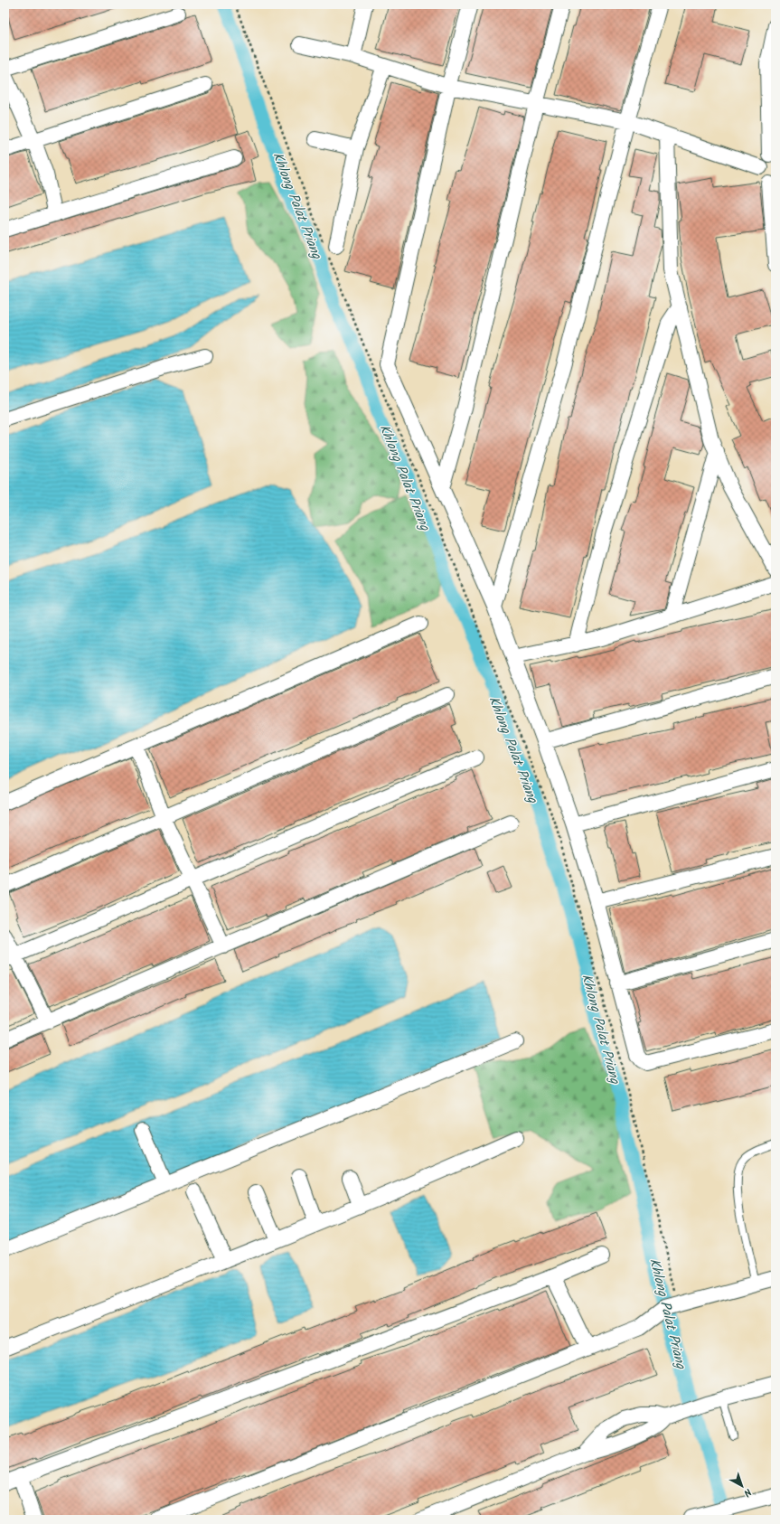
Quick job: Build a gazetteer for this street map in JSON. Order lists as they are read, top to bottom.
{
  "water": ["Khlong Palat Priang"],
  "north": "bottom right"
}
